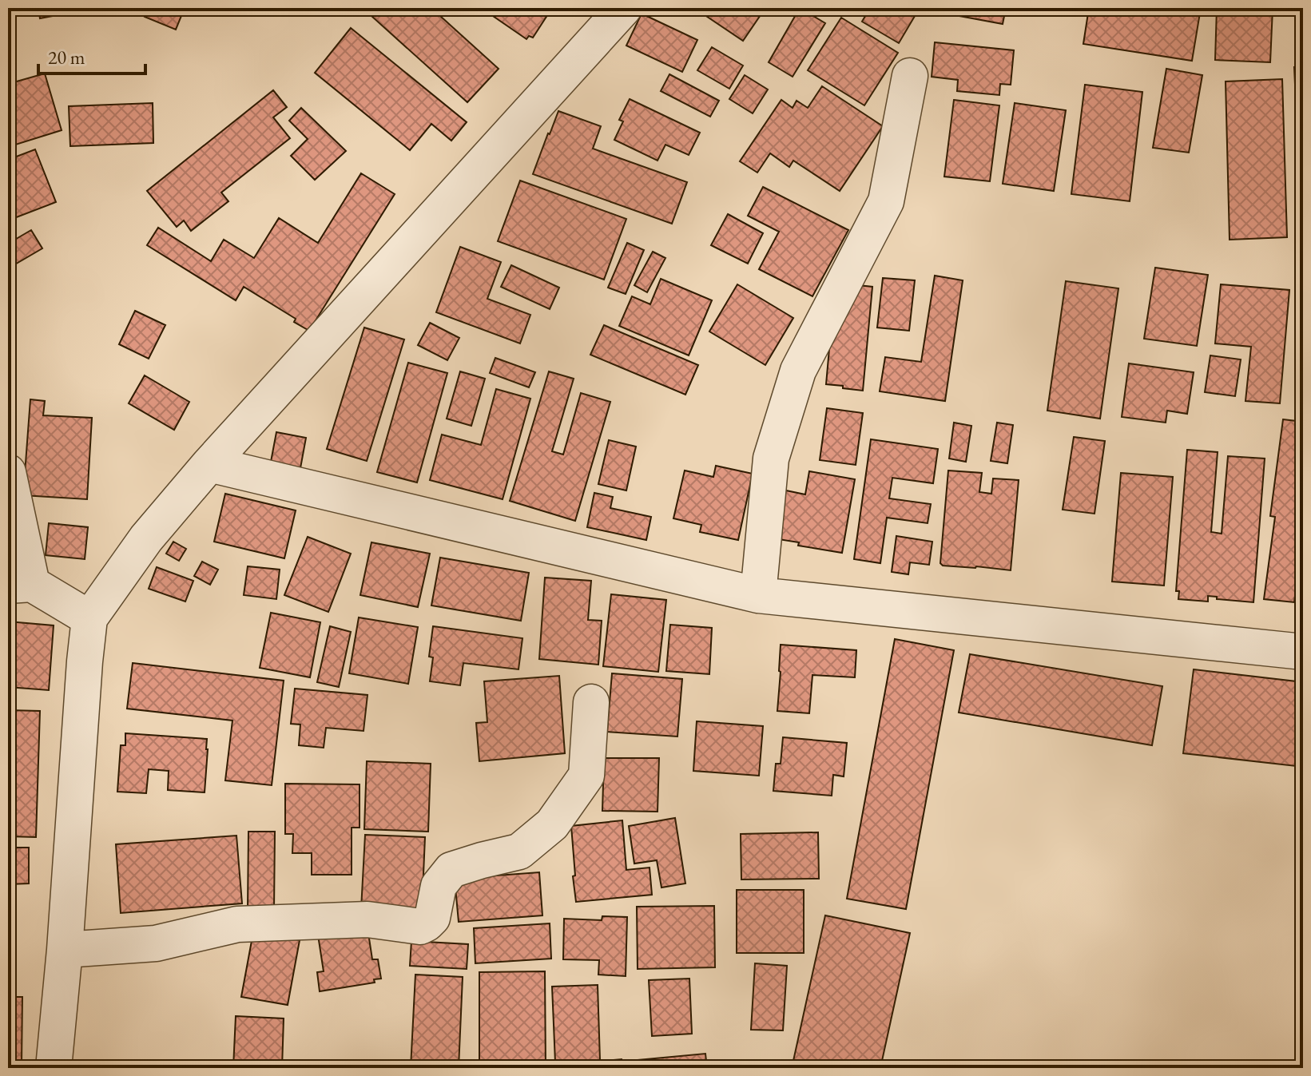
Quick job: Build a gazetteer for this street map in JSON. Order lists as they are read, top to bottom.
{
  "scale_bar": "20 m"
}
